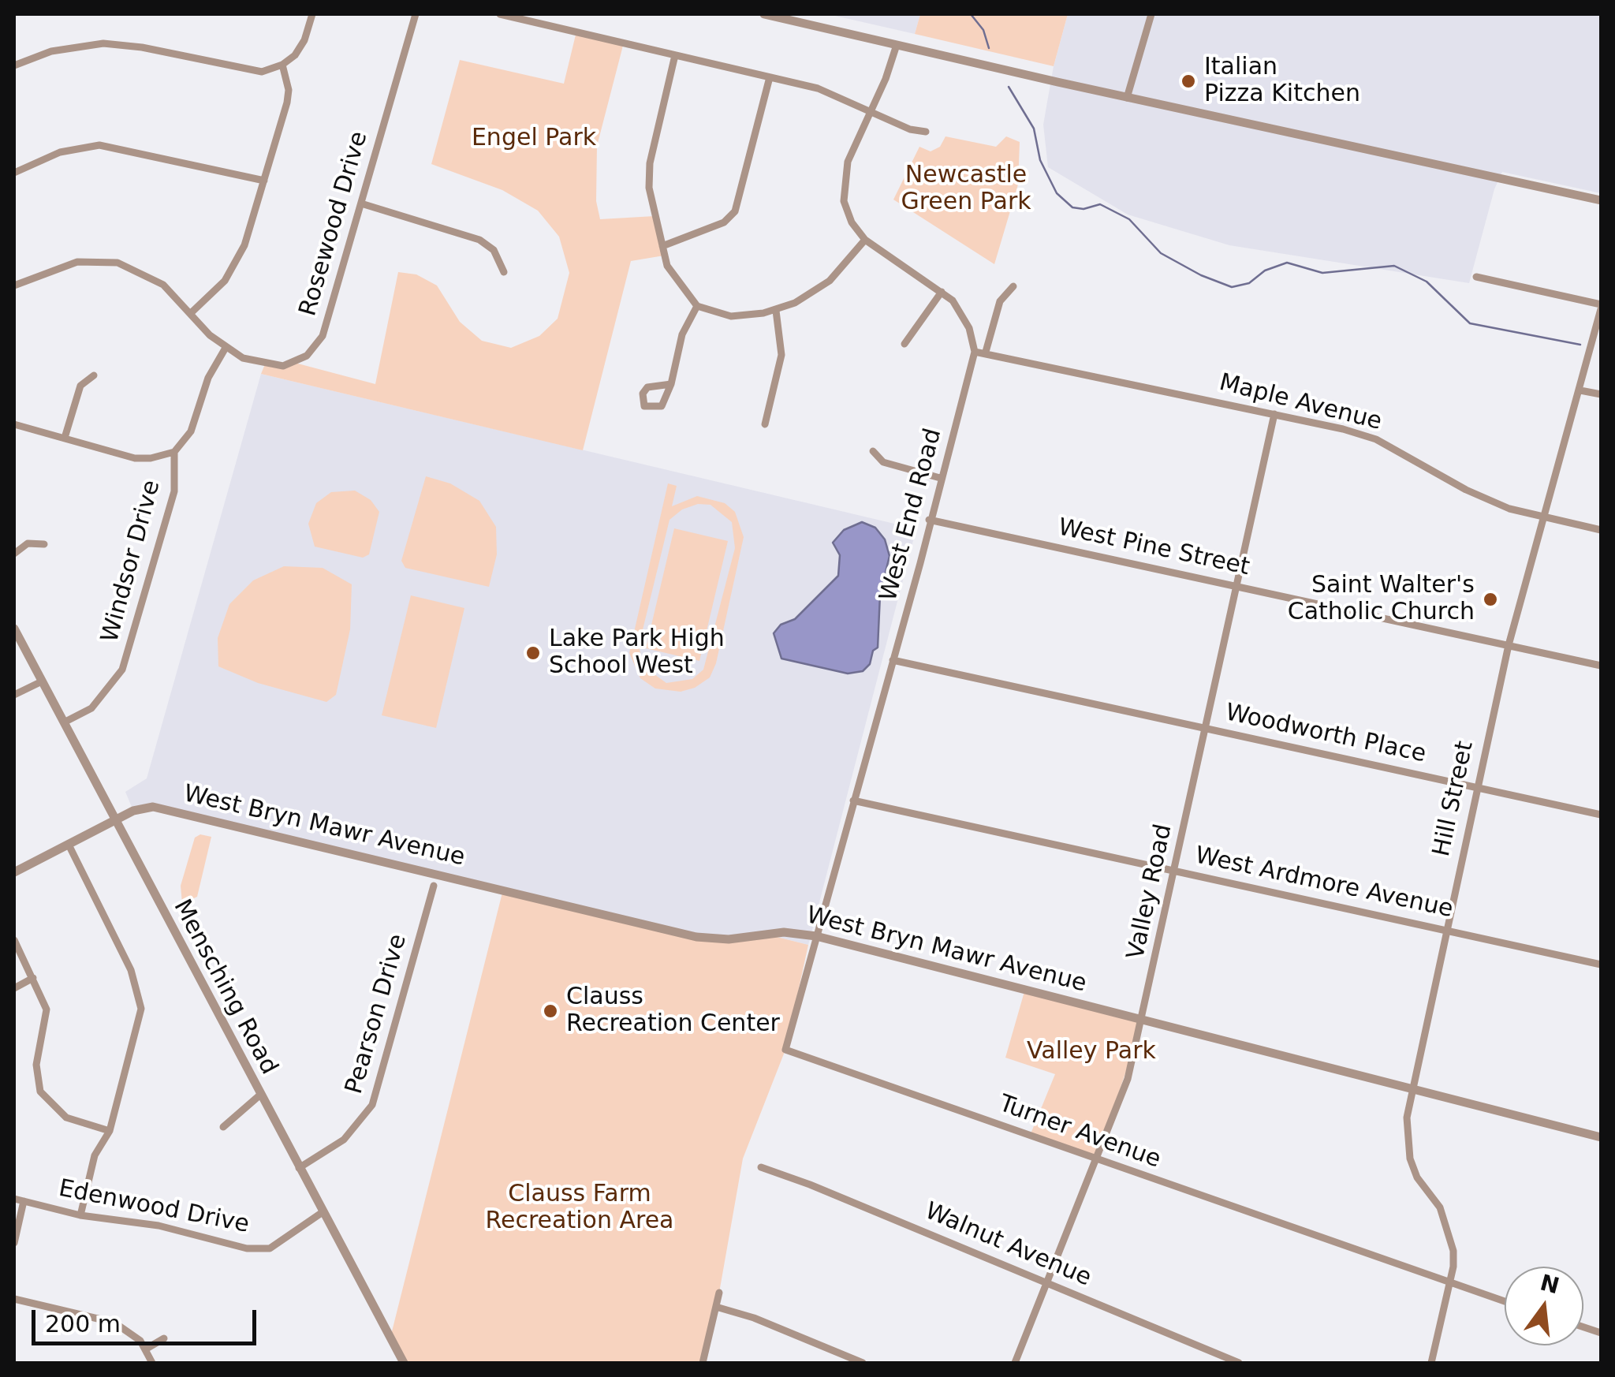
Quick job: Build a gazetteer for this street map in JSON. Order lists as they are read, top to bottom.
{
  "streets": {
    "street": [
      "Rosewood Drive",
      "Maple Avenue",
      "West End Road",
      "West Pine Street",
      "Windsor Drive",
      "Woodworth Place",
      "Hill Street",
      "West Bryn Mawr Avenue",
      "West Ardmore Avenue",
      "Valley Road",
      "Mensching Road",
      "Pearson Drive",
      "Turner Avenue",
      "Edenwood Drive",
      "Walnut Avenue"
    ]
  },
  "crossings": [
    ["Rosewood Drive", "Windsor Drive"],
    ["Maple Avenue", "West End Road"],
    ["Maple Avenue", "Hill Street"],
    ["Maple Avenue", "Valley Road"],
    ["West End Road", "West Pine Street"],
    ["West End Road", "Woodworth Place"],
    ["West End Road", "West Bryn Mawr Avenue"],
    ["West End Road", "West Ardmore Avenue"],
    ["West End Road", "Turner Avenue"],
    ["West Pine Street", "Hill Street"],
    ["West Pine Street", "Valley Road"],
    ["Windsor Drive", "Mensching Road"],
    ["Woodworth Place", "Hill Street"],
    ["Woodworth Place", "Valley Road"],
    ["Hill Street", "West Bryn Mawr Avenue"],
    ["Hill Street", "West Ardmore Avenue"],
    ["Hill Street", "Turner Avenue"],
    ["West Bryn Mawr Avenue", "Valley Road"],
    ["West Bryn Mawr Avenue", "Mensching Road"],
    ["West Ardmore Avenue", "Valley Road"],
    ["Valley Road", "Turner Avenue"],
    ["Valley Road", "Walnut Avenue"],
    ["Mensching Road", "Pearson Drive"],
    ["Mensching Road", "Edenwood Drive"]
  ],
  "parks": [
    "Engel Park",
    "Newcastle Green Park",
    "Valley Park",
    "Clauss Farm Recreation Area"
  ],
  "places": [
    "Italian Pizza Kitchen",
    "Saint Walter's Catholic Church",
    "Lake Park High School West",
    "Clauss Recreation Center"
  ],
  "scale_bar": "200 m",
  "north": "top"
}
